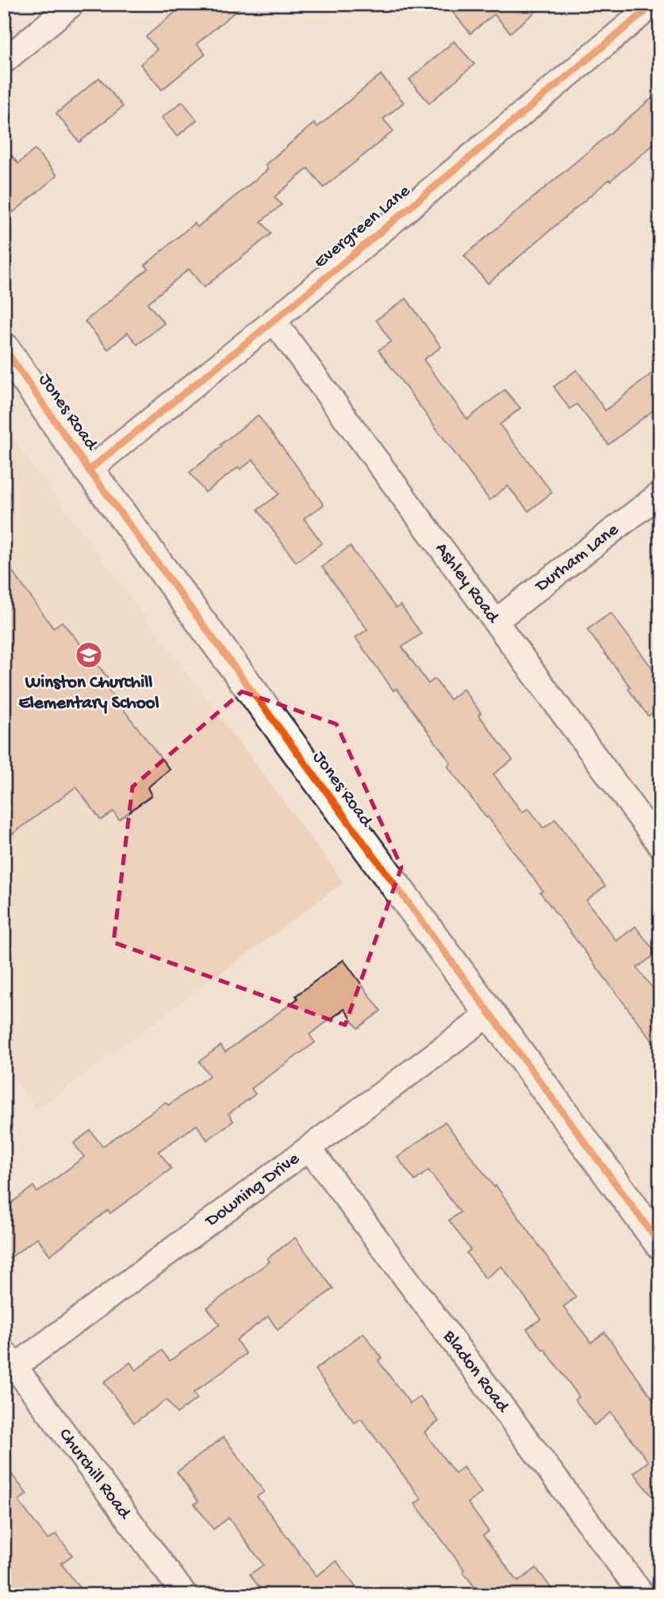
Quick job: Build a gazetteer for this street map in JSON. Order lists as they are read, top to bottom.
{
  "streets": {
    "street": [
      "Evergreen Lane",
      "Jones Road",
      "Durham Lane",
      "Ashley Road",
      "Downing Drive",
      "Bladon Road",
      "Churchill Road"
    ]
  },
  "crossings": [
    ["Evergreen Lane", "Jones Road"],
    ["Evergreen Lane", "Ashley Road"],
    ["Jones Road", "Downing Drive"],
    ["Durham Lane", "Ashley Road"],
    ["Downing Drive", "Bladon Road"],
    ["Downing Drive", "Churchill Road"]
  ],
  "places": {
    "school or university": ["Winston Churchill Elementary School"]
  }
}
